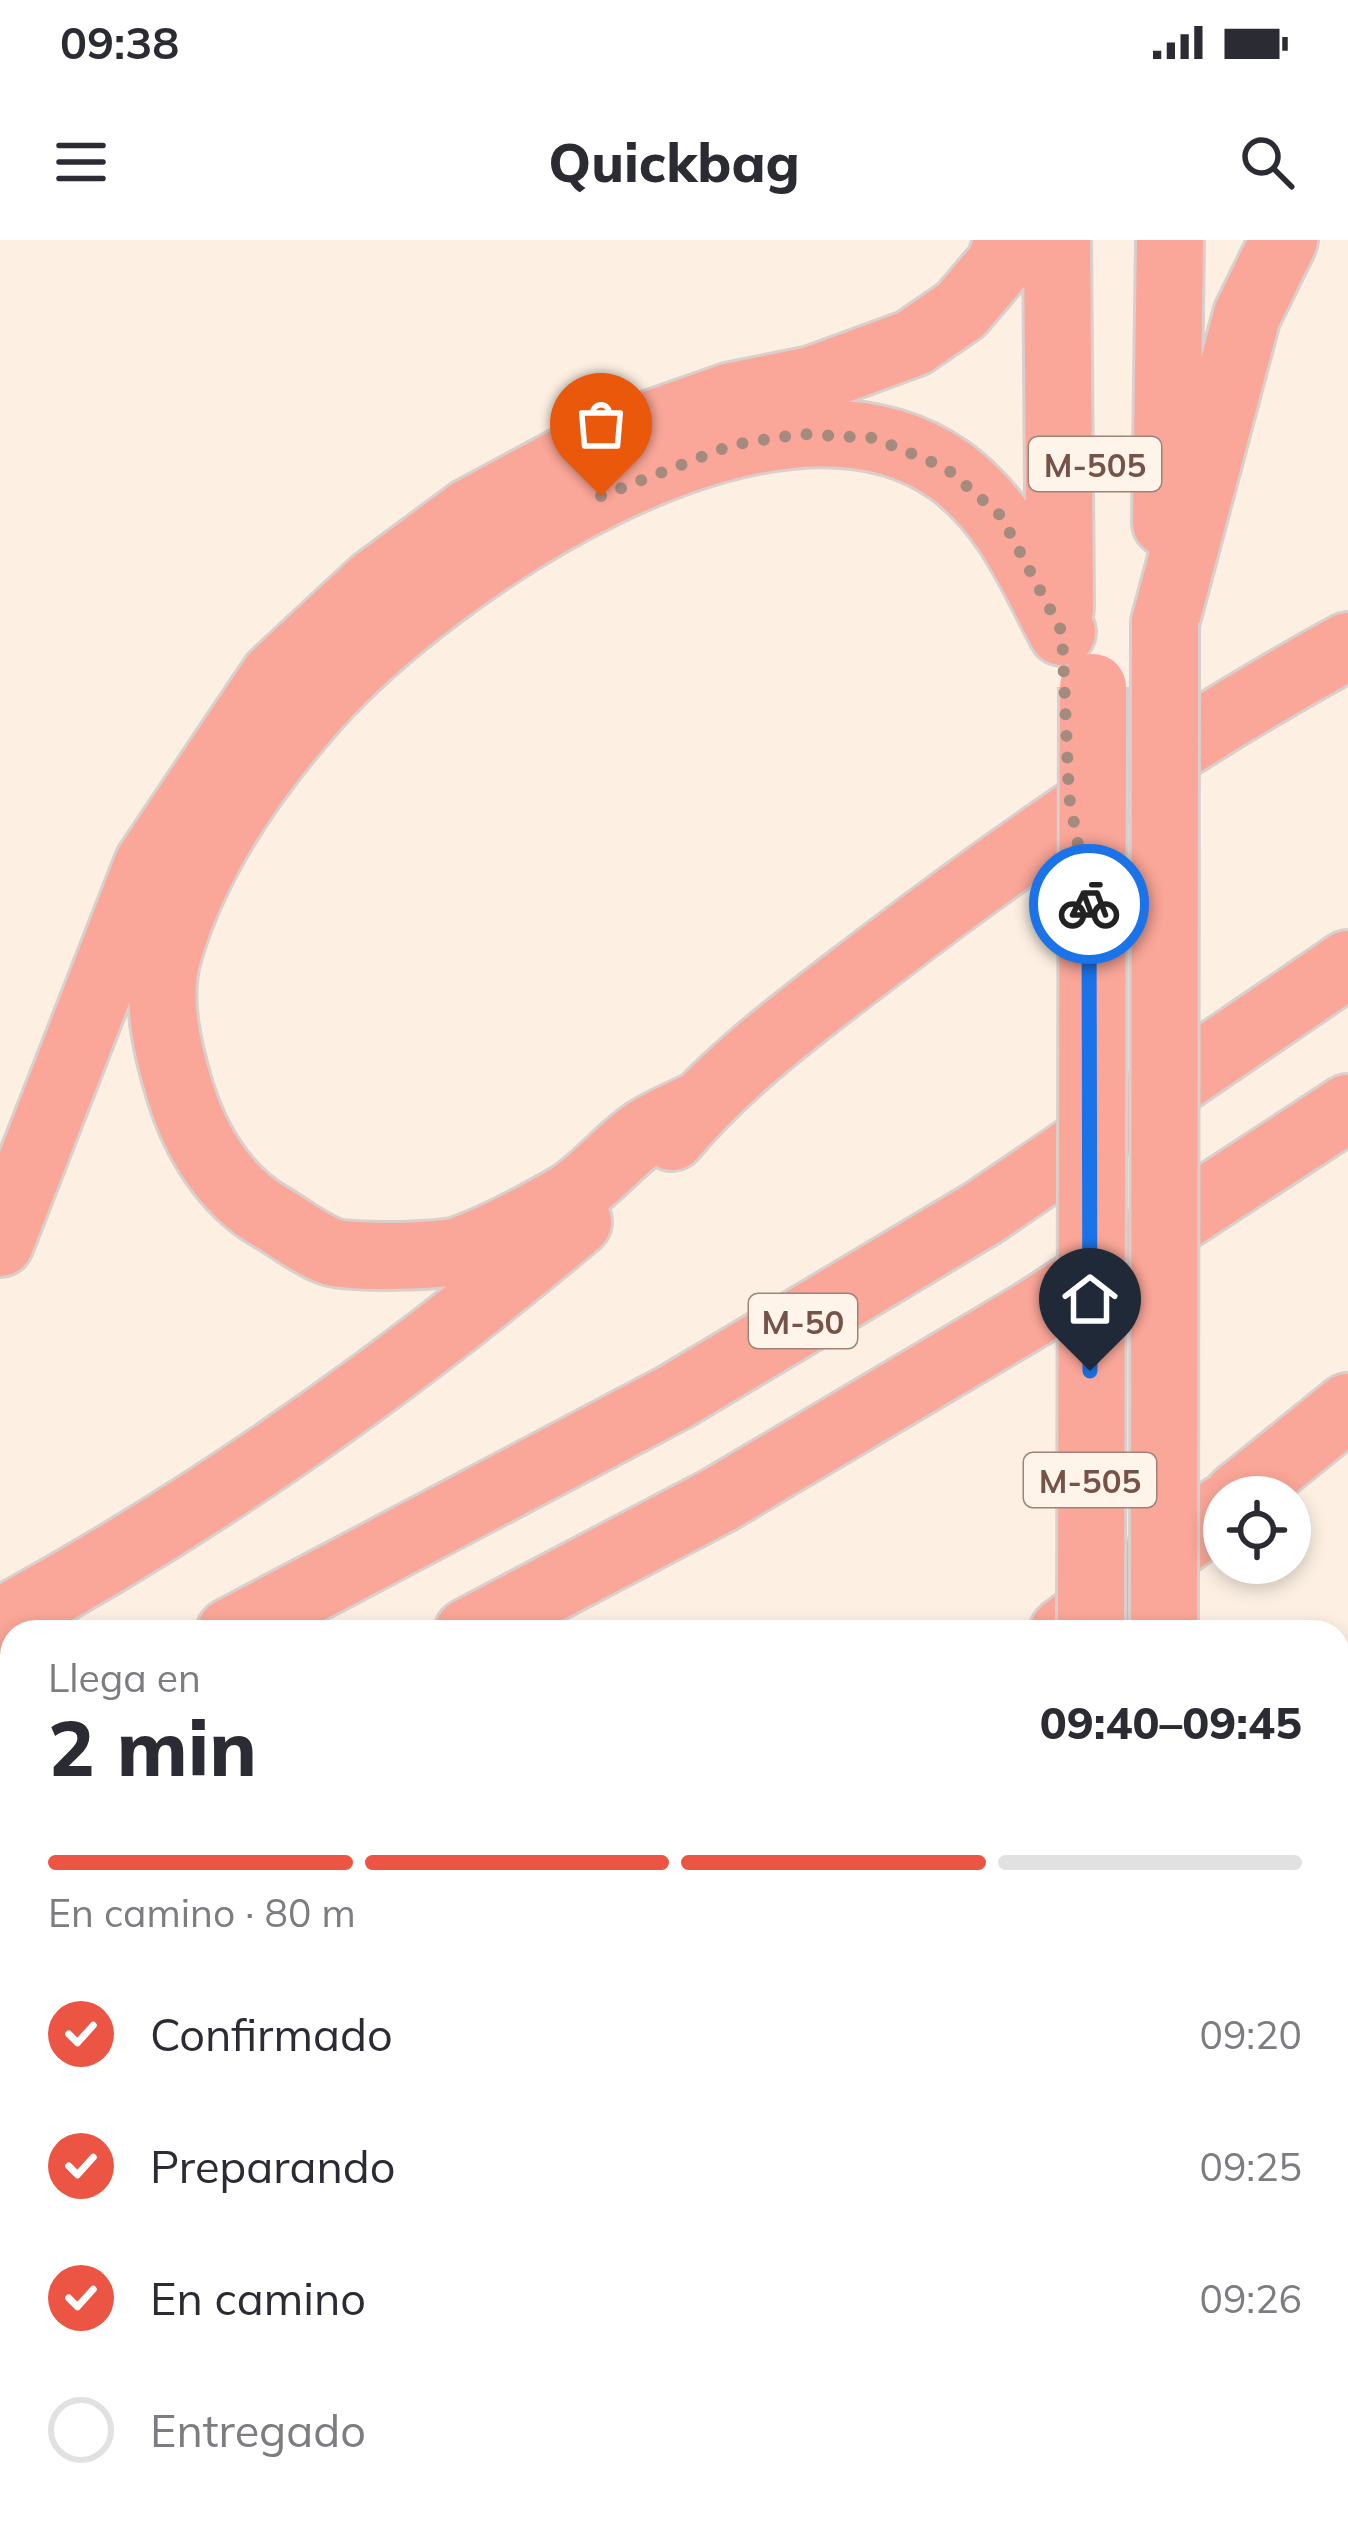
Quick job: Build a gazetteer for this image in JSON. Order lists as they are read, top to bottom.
{
  "streets": {
    "highway": ["M-505", "M-50"]
  },
  "page": {
    "status": "09:38",
    "header": "Quickbag",
    "heading": ["2 min", "Llega en", "09:40–09:45"],
    "bar": "En camino · 80 m",
    "list": [
      ["Confirmado", "09:20"],
      ["Preparando", "09:25"],
      ["En camino", "09:26"],
      "Entregado"
    ]
  }
}
